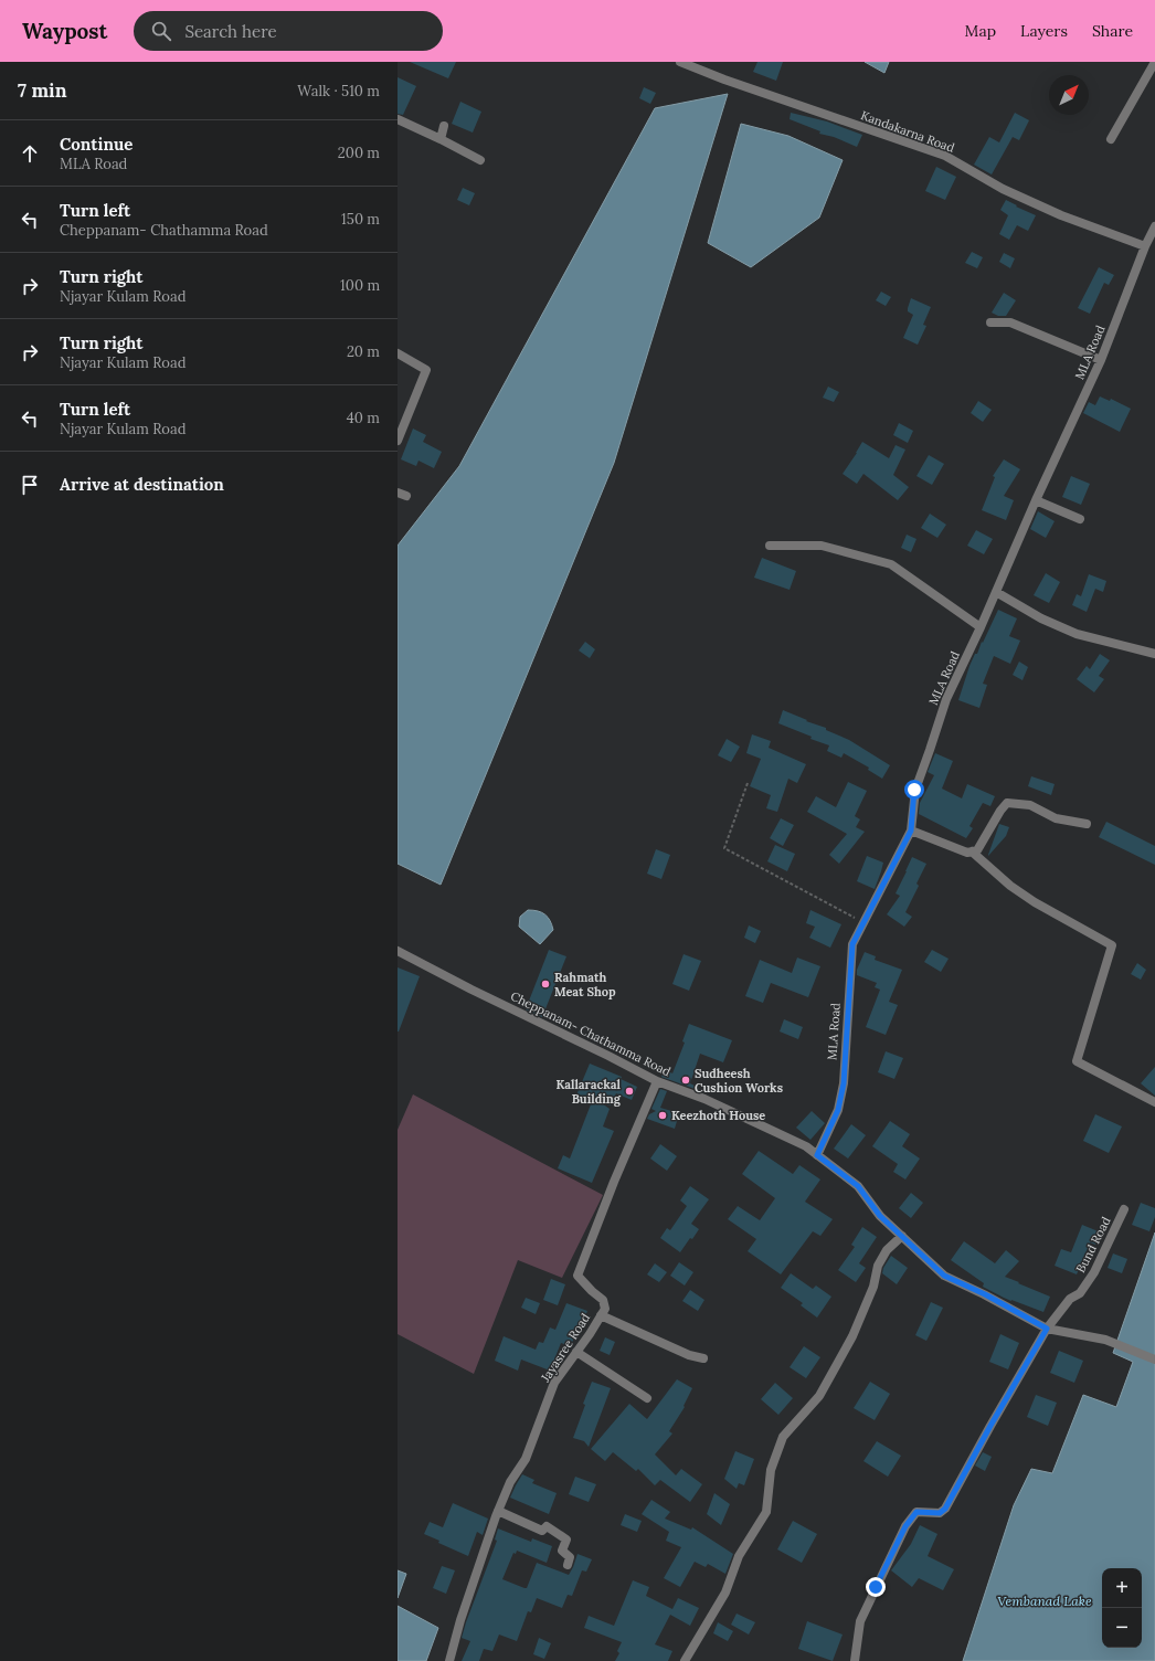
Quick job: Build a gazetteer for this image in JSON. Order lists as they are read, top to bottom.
{
  "streets": {
    "street": [
      "Kandakarna Road",
      "MLA Road",
      "Cheppanam- Chathamma Road",
      "Bund Road",
      "Jayasree Road"
    ]
  },
  "crossings": [
    ["Kandakarna Road", "MLA Road"],
    ["MLA Road", "Cheppanam- Chathamma Road"],
    ["Cheppanam- Chathamma Road", "Bund Road"],
    ["Cheppanam- Chathamma Road", "Jayasree Road"]
  ],
  "water": ["Vembanad Lake"],
  "places": [
    "Rahmath Meat Shop",
    "Sudheesh Cushion Works",
    "Kallarackal Building",
    "Keezhoth House"
  ],
  "north": "top right",
  "page": {
    "header": "Waypost",
    "search": "Search here",
    "nav": ["Map", "Layers", "Share"],
    "heading": ["7 min", "Walk · 510 m"],
    "list": [
      ["Continue", "MLA Road", "200 m"],
      ["Turn left", "Cheppanam- Chathamma Road", "150 m"],
      ["Turn right", "Njayar Kulam Road", "100 m"],
      ["Turn right", "Njayar Kulam Road", "20 m"],
      ["Turn left", "Njayar Kulam Road", "40 m"],
      "Arrive at destination"
    ],
    "map_buttons": ["+", "−"]
  }
}
